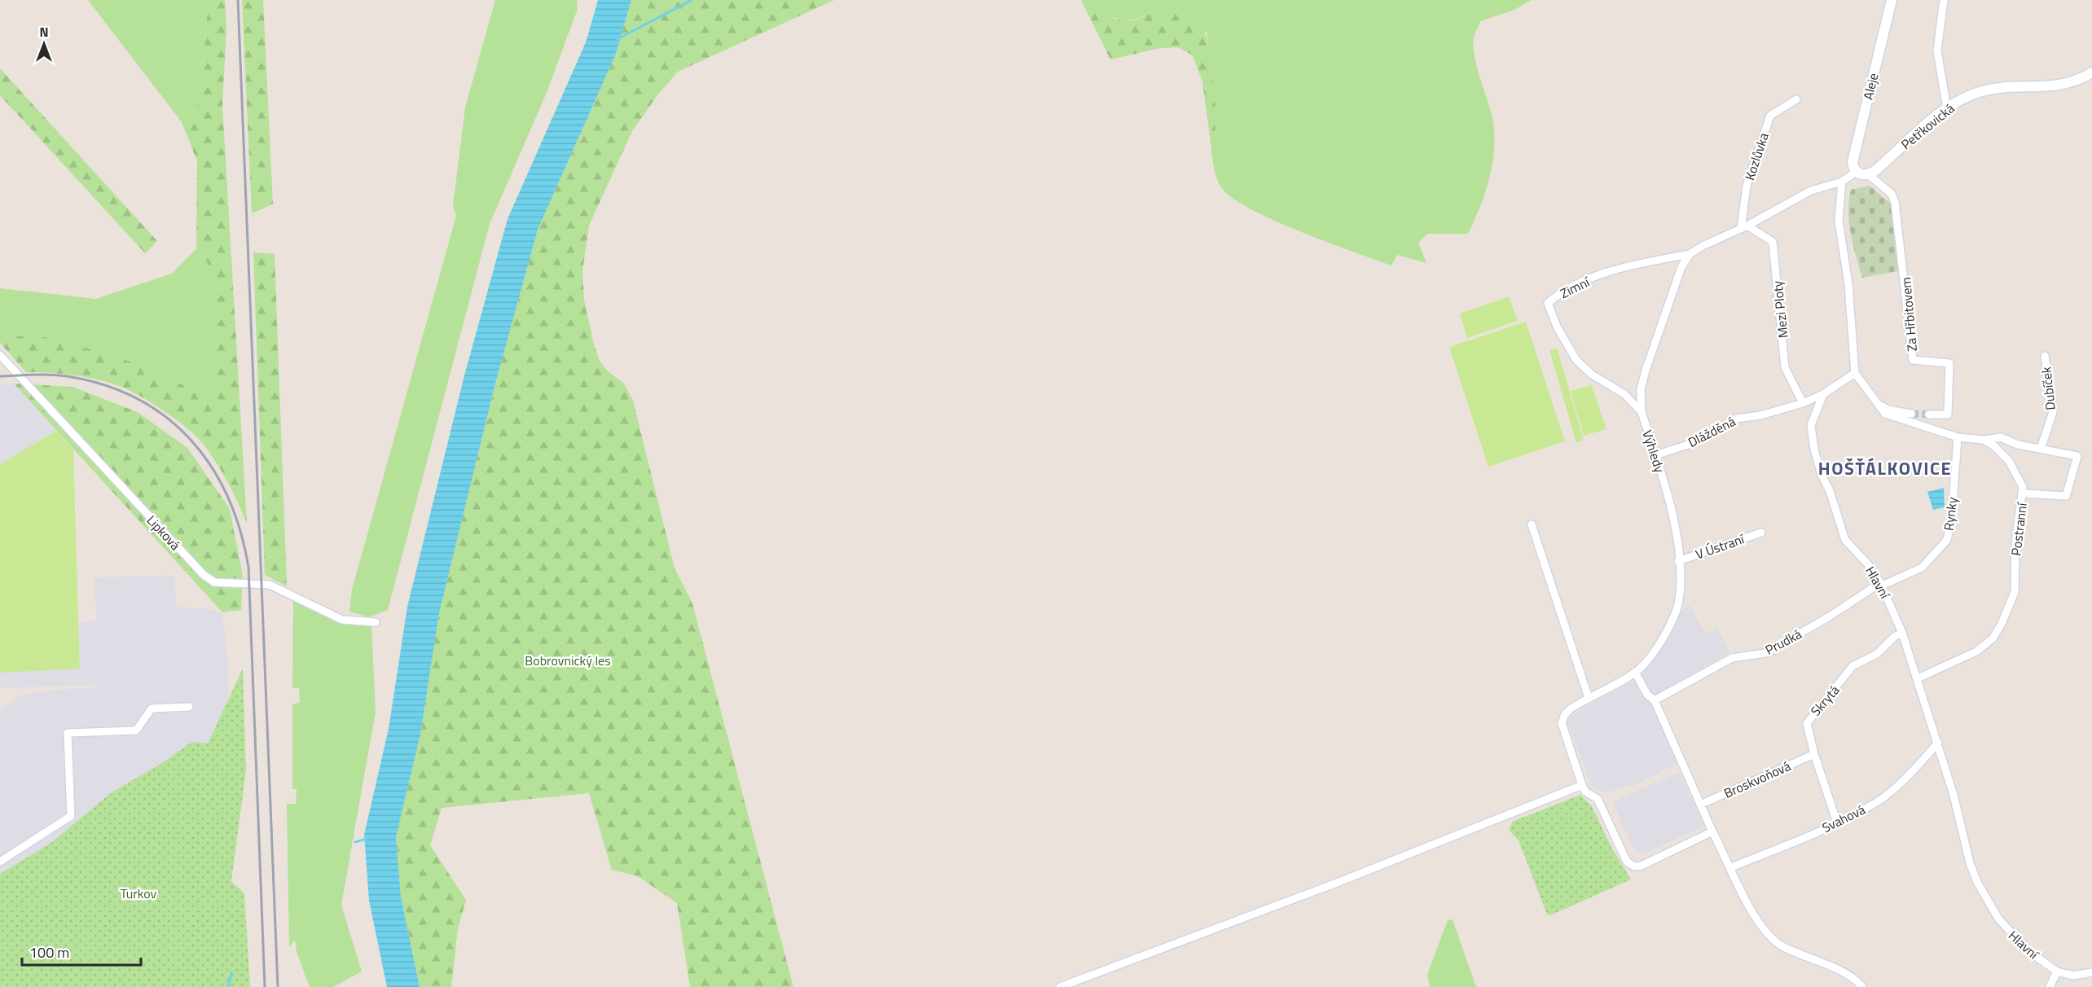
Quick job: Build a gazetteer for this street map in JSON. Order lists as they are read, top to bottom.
{
  "streets": {
    "street": [
      "Aleje",
      "Petřkovická",
      "Kozlůvka",
      "Zimní",
      "Mezi Ploty",
      "Za Hřbitovem",
      "Dubíček",
      "Dlážděná",
      "Výhledy",
      "Rynky",
      "Postranní",
      "Lipková",
      "V Ústraní",
      "Hlavní",
      "Prudká",
      "Skrytá",
      "Broskvoňová",
      "Svahová"
    ]
  },
  "crossings": [
    ["Petřkovická", "Za Hřbitovem"],
    ["Kozlůvka", "Mezi Ploty"],
    ["Zimní", "Výhledy"],
    ["Mezi Ploty", "Dlážděná"],
    ["Dlážděná", "Výhledy"],
    ["Dlážděná", "Hlavní"],
    ["Výhledy", "V Ústraní"],
    ["Rynky", "Hlavní"],
    ["Rynky", "Prudká"],
    ["Postranní", "Hlavní"],
    ["Hlavní", "Prudká"],
    ["Hlavní", "Skrytá"],
    ["Hlavní", "Svahová"],
    ["Skrytá", "Broskvoňová"],
    ["Skrytá", "Svahová"]
  ],
  "districts": ["HOŠŤÁLKOVICE"],
  "parks": ["Bobrovnický les", "Turkov"],
  "scale_bar": "100 m",
  "north": "top"
}
